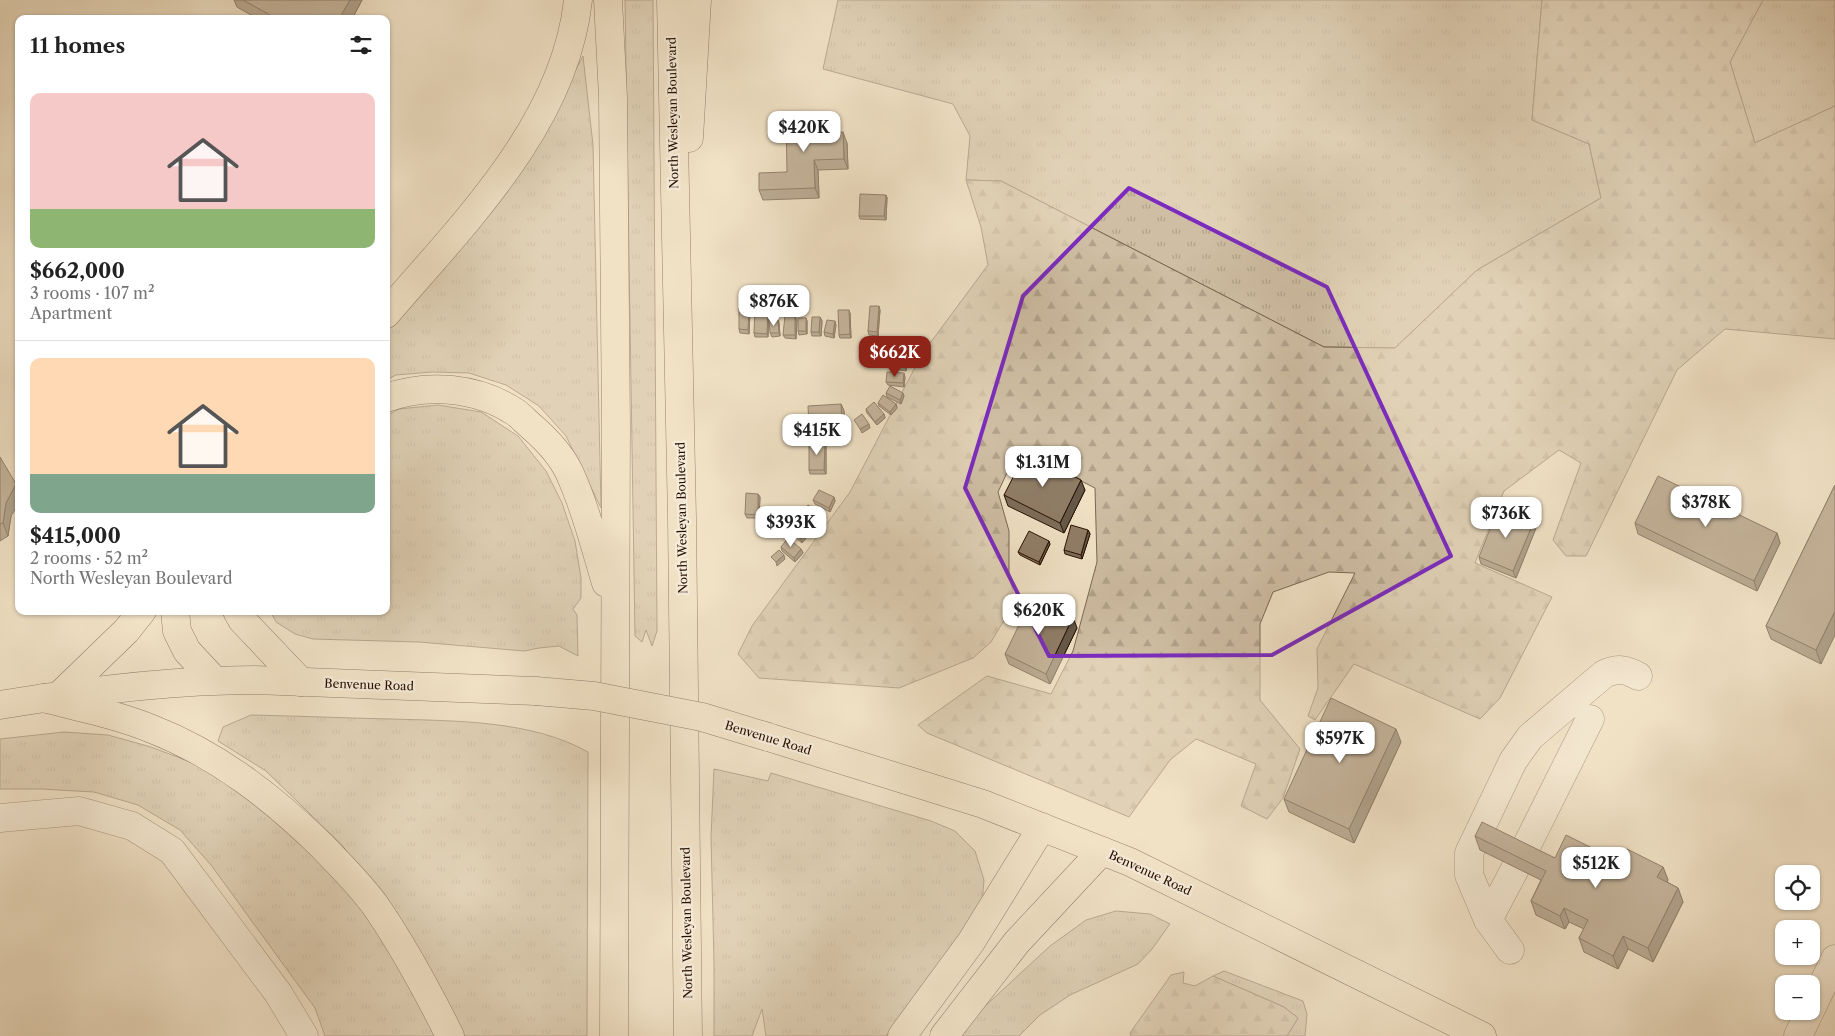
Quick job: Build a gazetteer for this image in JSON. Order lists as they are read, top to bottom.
{
  "streets": {
    "main road": ["North Wesleyan Boulevard", "Benvenue Road"]
  },
  "page": {
    "heading": "11 homes",
    "list": [
      {
        "name": "$662,000",
        "note": "3 rooms · 107 m² · Apartment"
      },
      {
        "name": "$415,000",
        "note": "2 rooms · 52 m² · North Wesleyan Boulevard"
      }
    ],
    "price": [
      "$420K",
      "$876K",
      "$662K",
      "$415K",
      "$1.31M",
      "$378K",
      "$736K",
      "$393K",
      "$620K",
      "$597K",
      "$512K"
    ],
    "map_buttons": ["+", "−"]
  }
}
